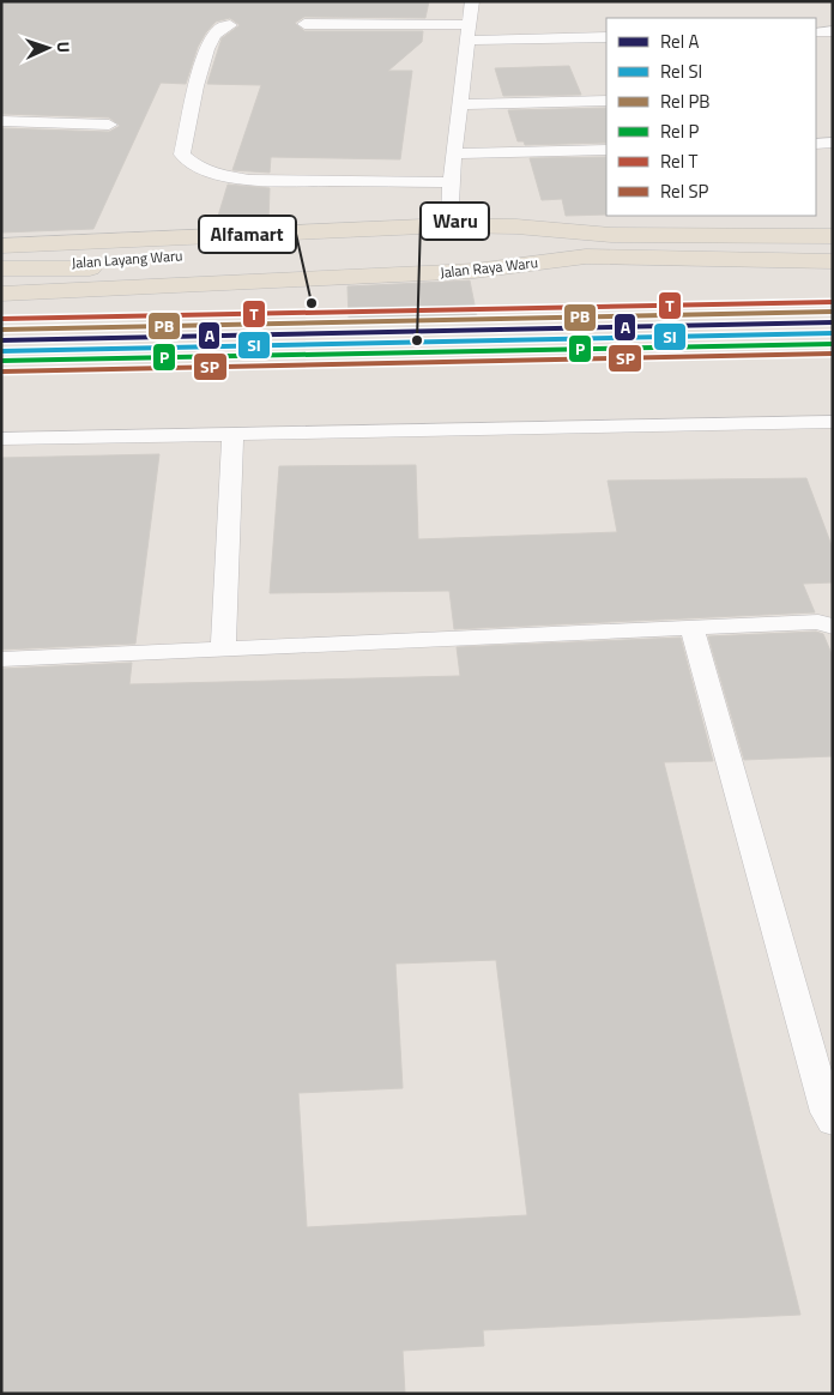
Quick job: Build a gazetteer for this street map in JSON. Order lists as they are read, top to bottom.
{
  "streets": {
    "highway": ["Jalan Layang Waru", "Jalan Raya Waru"]
  },
  "crossings": [
    ["Jalan Layang Waru", "Jalan Raya Waru"]
  ],
  "places": ["Alfamart", "Waru"],
  "lines": [
    "rail line T",
    "rail line PB",
    "rail line A",
    "rail line SI",
    "rail line P",
    "rail line SP"
  ],
  "legend": [
    "Rel A",
    "Rel SI",
    "Rel PB",
    "Rel P",
    "Rel T",
    "Rel SP"
  ],
  "north": "right"
}
